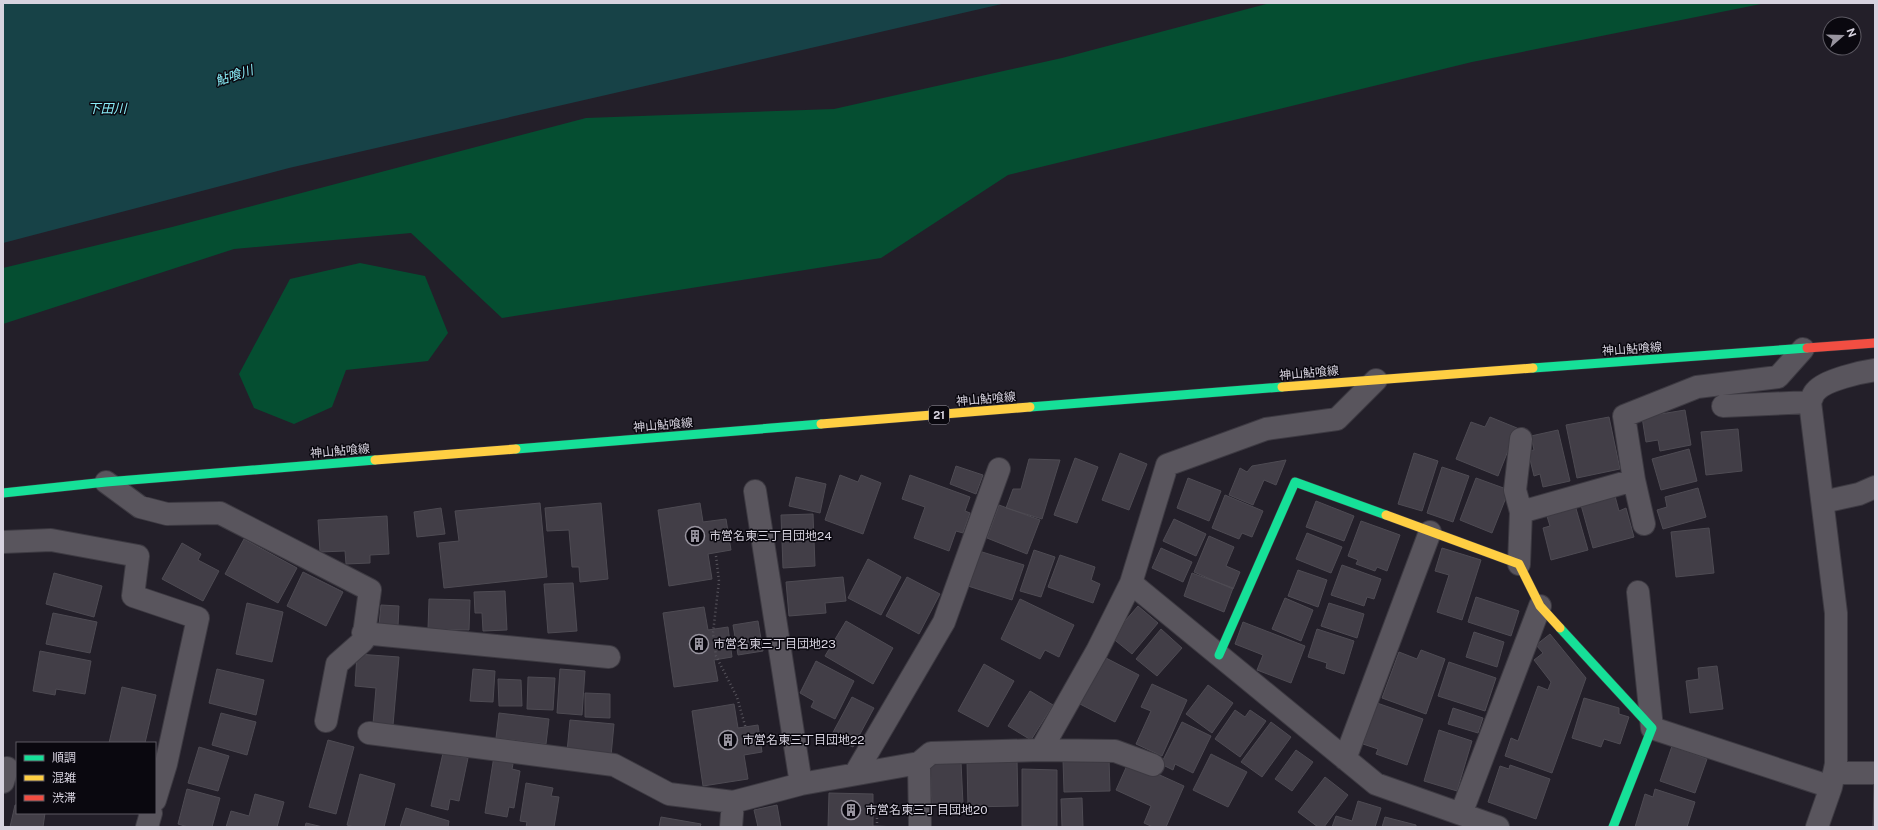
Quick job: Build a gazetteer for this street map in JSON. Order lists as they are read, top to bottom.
{
  "streets": {
    "main road": ["神山鮎喰線", "21"]
  },
  "water": ["鮎喰川", "下田川"],
  "places": {
    "building": [
      "市営名東三丁目団地24",
      "市営名東三丁目団地23",
      "市営名東三丁目団地22",
      "市営名東三丁目団地20"
    ]
  },
  "legend": ["順調", "混雑", "渋滞"],
  "north": "right"
}
